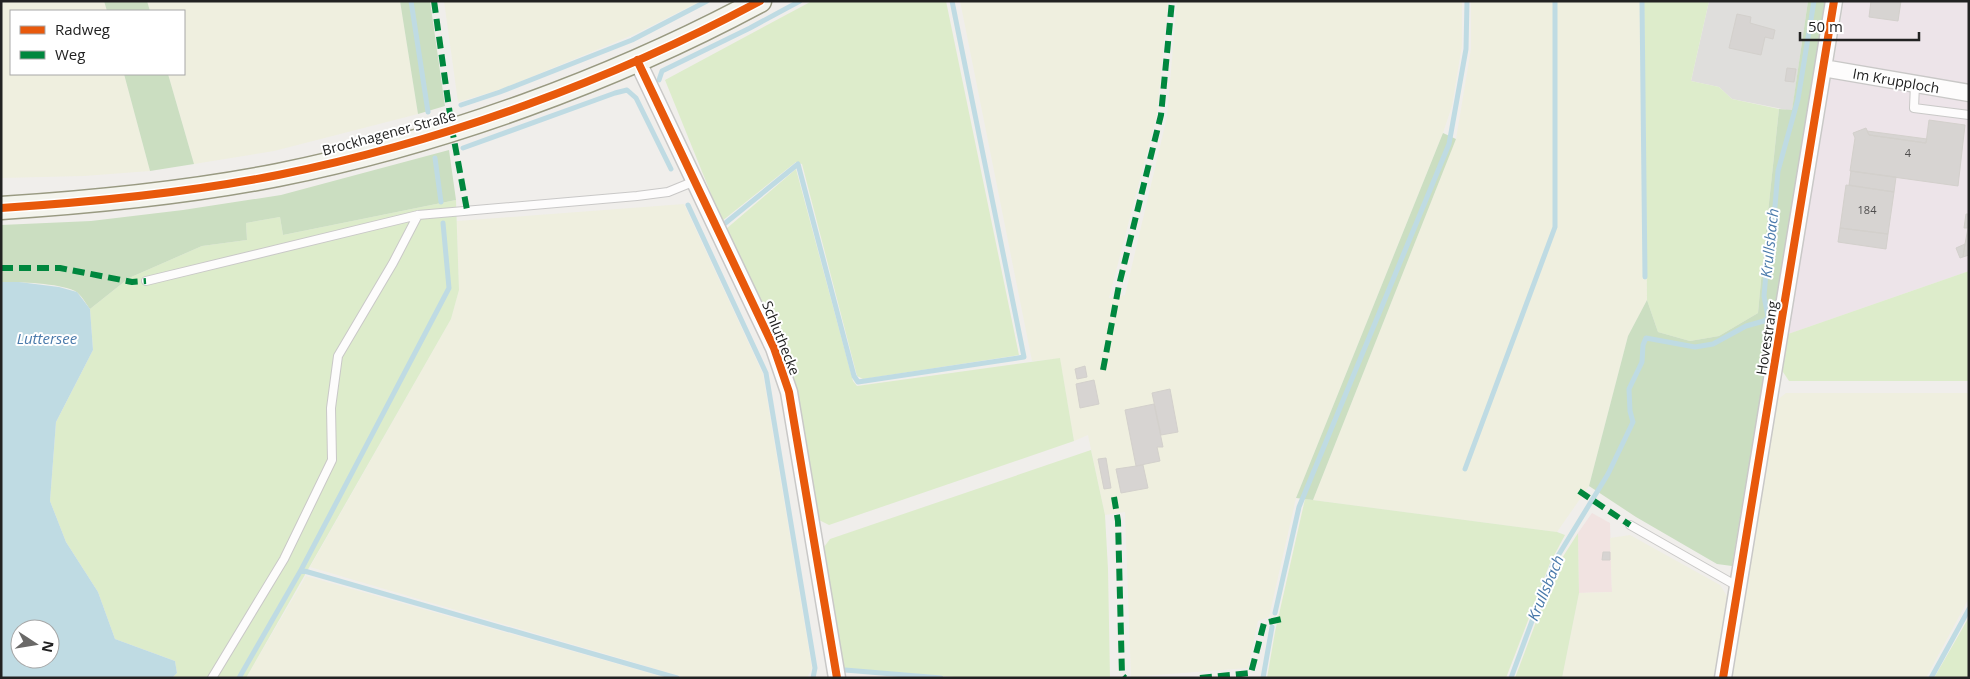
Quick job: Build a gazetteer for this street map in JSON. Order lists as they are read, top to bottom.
{
  "streets": {
    "main road": ["Brockhagener Straße"],
    "street": ["Im Krupploch", "Schluthecke", "Hovestrang"]
  },
  "crossings": [
    ["Im Krupploch", "Hovestrang"],
    ["Brockhagener Straße", "Schluthecke"]
  ],
  "water": ["Krullsbach", "Luttersee"],
  "house_numbers": ["4", "184"],
  "legend": ["Radweg", "Weg"],
  "scale_bar": "50 m",
  "north": "right"
}
